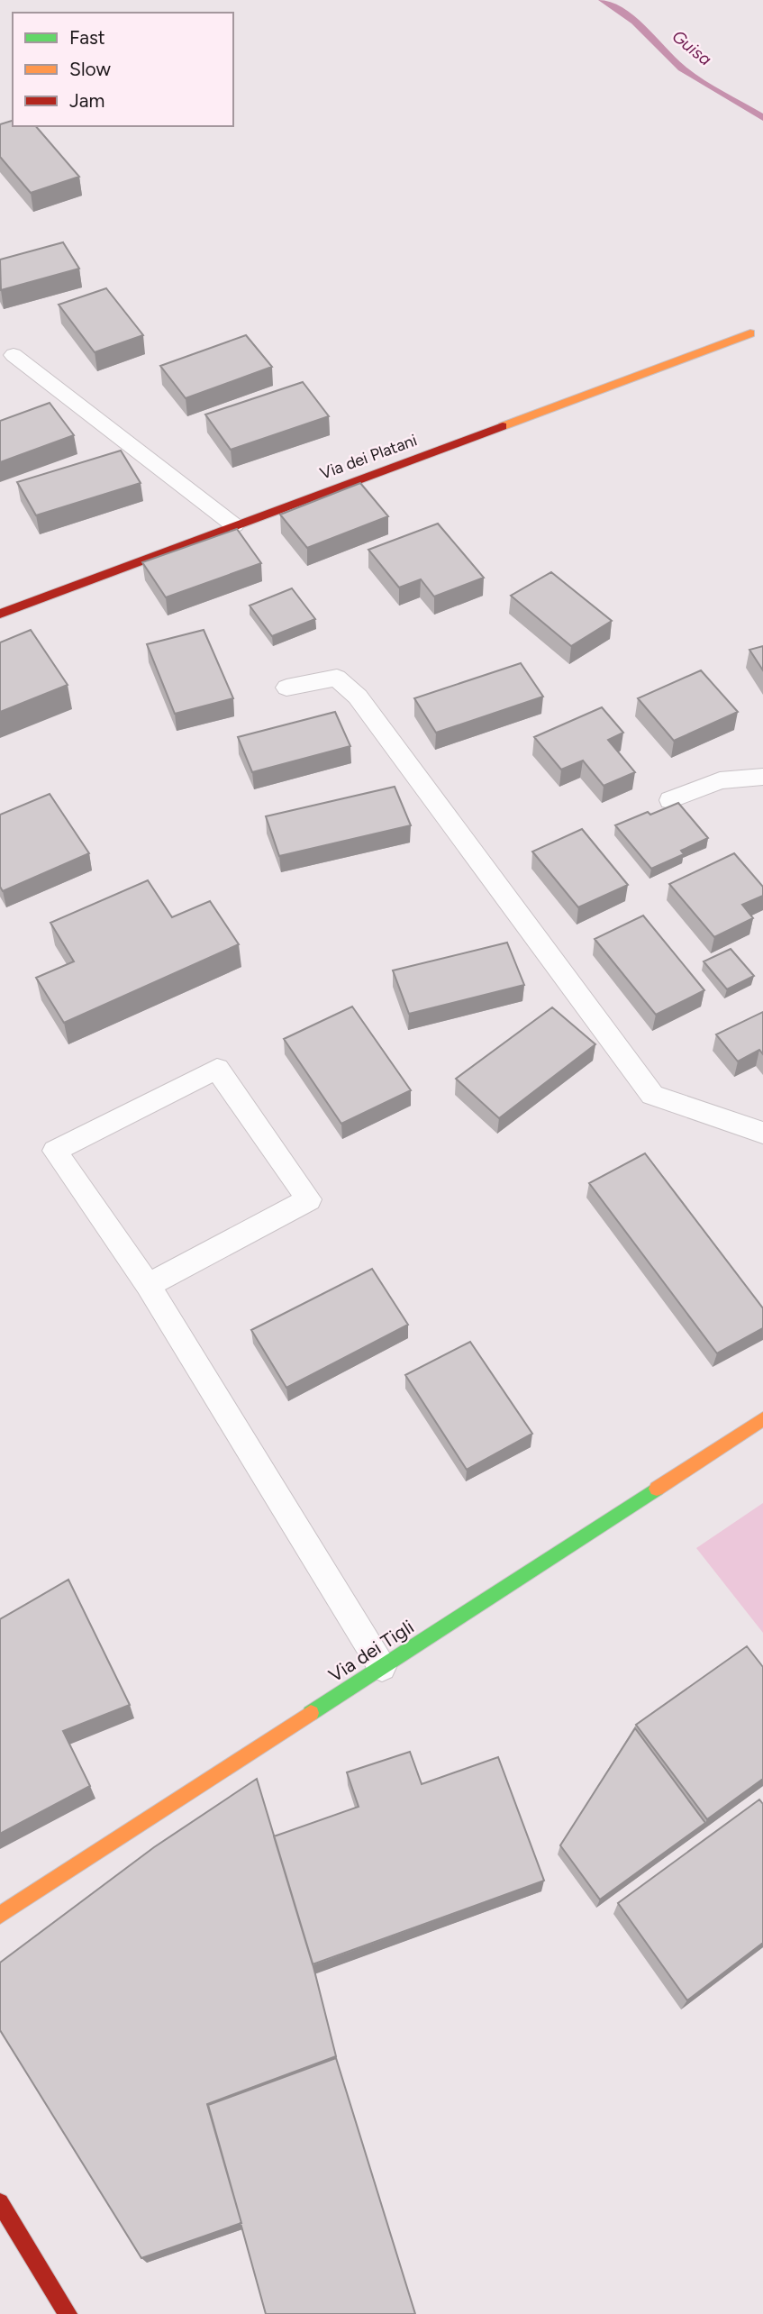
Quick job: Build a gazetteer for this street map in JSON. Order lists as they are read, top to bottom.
{
  "streets": {
    "street": ["Via dei Platani", "Via dei Tigli"]
  },
  "water": ["Guisa"],
  "legend": ["Fast", "Slow", "Jam"]
}
